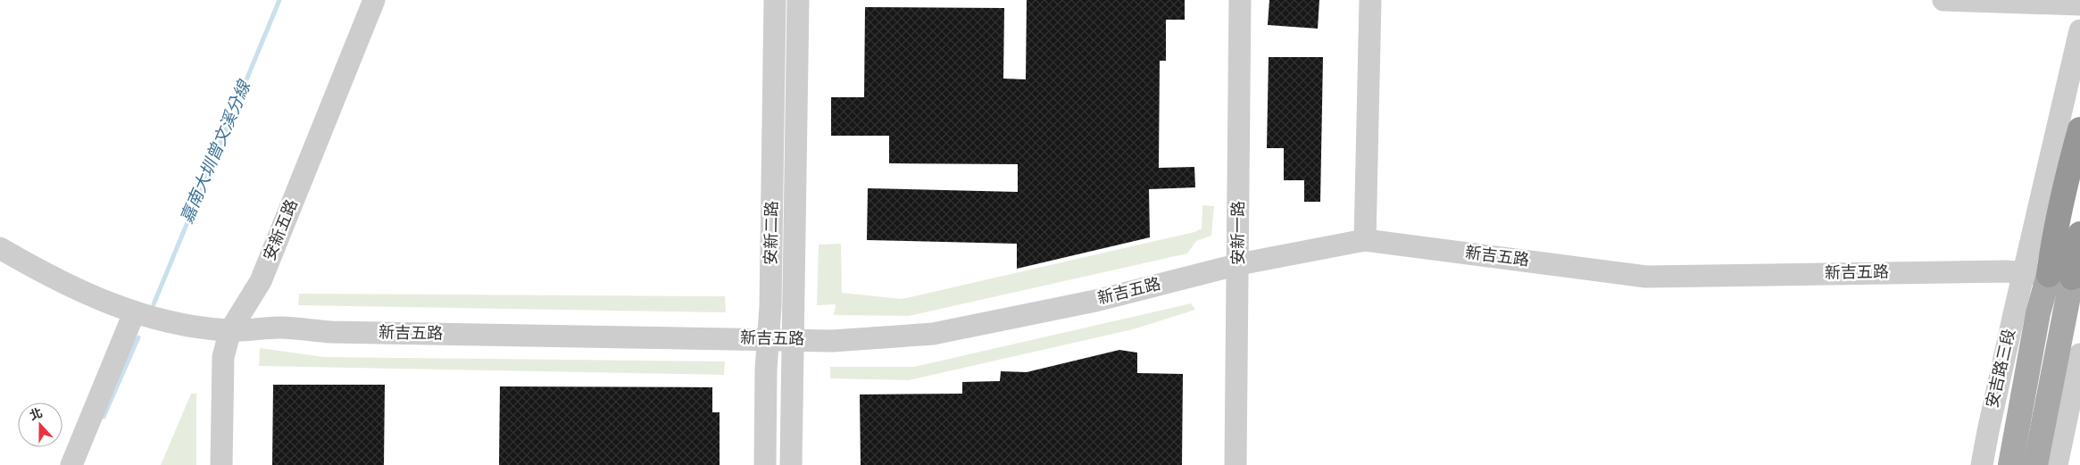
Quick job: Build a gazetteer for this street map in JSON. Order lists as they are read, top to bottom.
{
  "streets": {
    "main road": ["安吉路三段"],
    "street": [
      "安新五路",
      "安新二路",
      "安新一路",
      "新吉五路"
    ]
  },
  "crossings": [
    ["安新五路", "新吉五路"],
    ["安新二路", "新吉五路"],
    ["安新一路", "新吉五路"],
    ["新吉五路", "安吉路三段"]
  ],
  "water": ["嘉南大圳曾文溪分線"],
  "north": "top"
}
